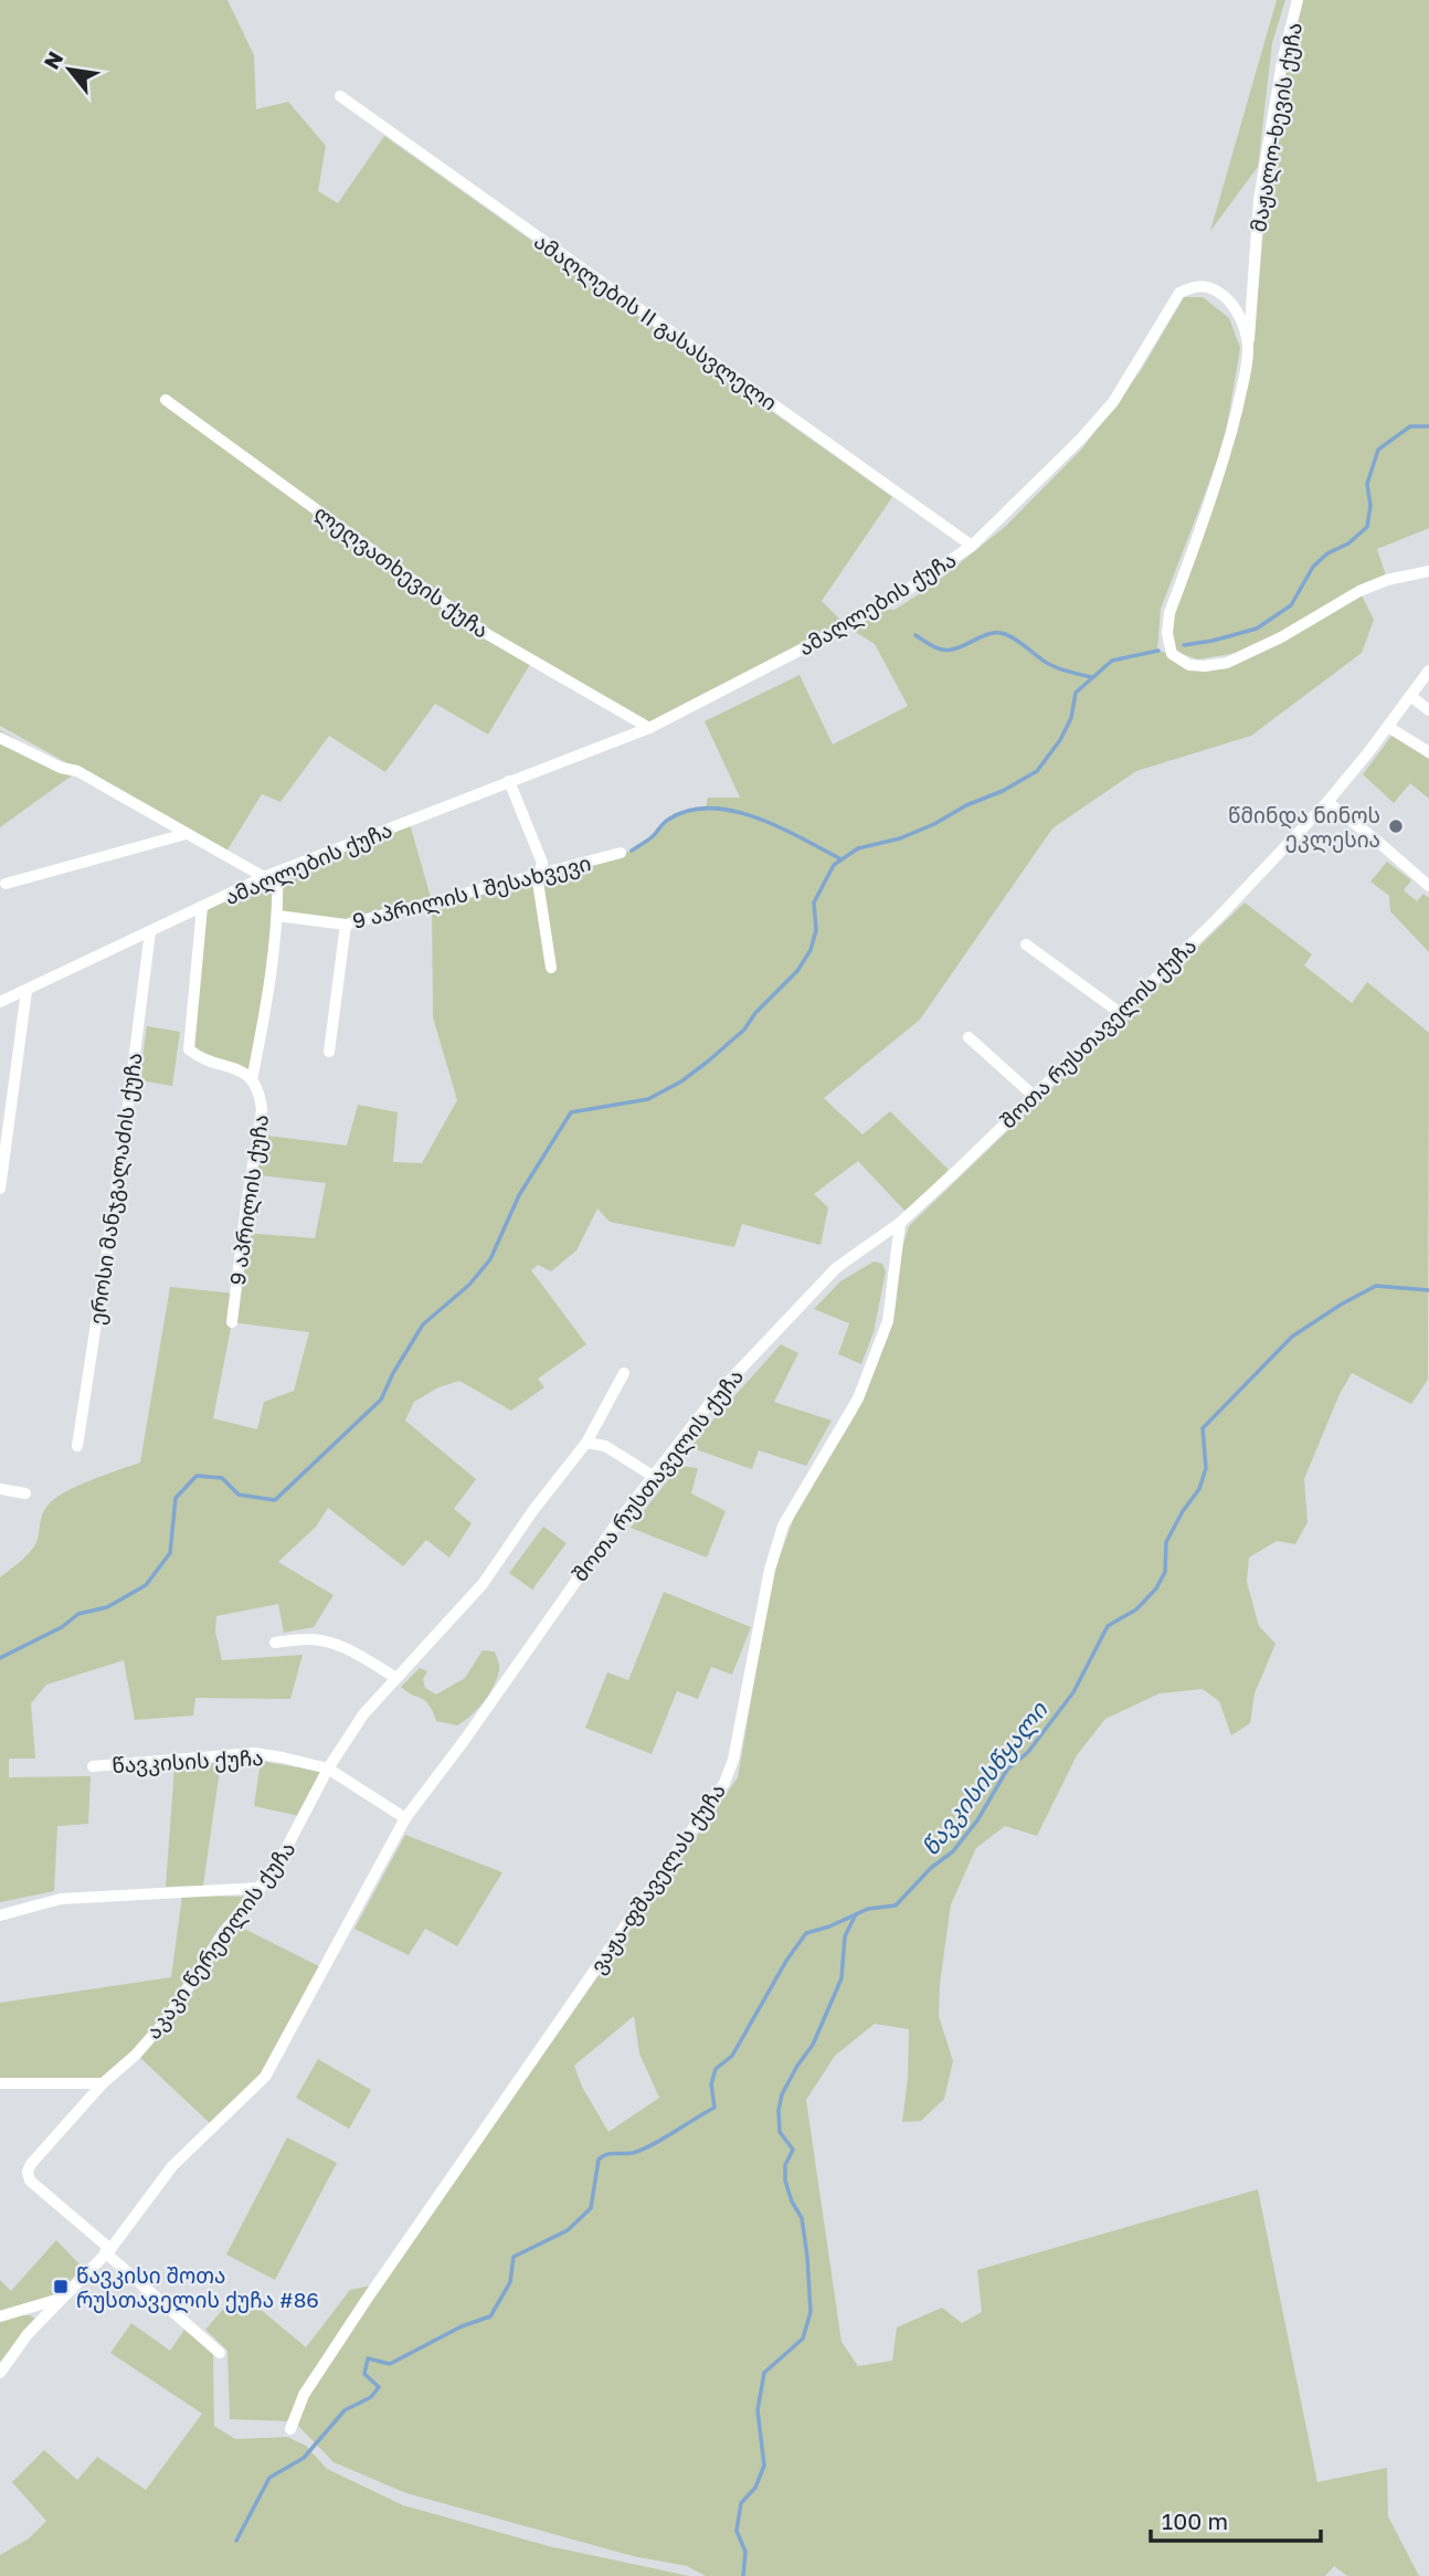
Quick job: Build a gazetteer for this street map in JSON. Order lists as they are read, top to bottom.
{
  "streets": {
    "street": [
      "მაჟალო-ხევის ქუჩა",
      "ამაღლების II გასასვლელი",
      "ლეღვათხევის ქუჩა",
      "ამაღლების ქუჩა",
      "9 აპრილის I შესახვევი",
      "შოთა რუსთაველის ქუჩა",
      "ეროსი მანჯგალაძის ქუჩა",
      "9 აპრილის ქუჩა",
      "წავკისის ქუჩა",
      "ვაჟა-ფშაველას ქუჩა",
      "აკაკი წერეთლის ქუჩა"
    ]
  },
  "crossings": [
    ["მაჟალო-ხევის ქუჩა", "ამაღლების ქუჩა"],
    ["ამაღლების II გასასვლელი", "ამაღლების ქუჩა"],
    ["ლეღვათხევის ქუჩა", "ამაღლების ქუჩა"],
    ["ამაღლების ქუჩა", "ეროსი მანჯგალაძის ქუჩა"],
    ["ამაღლების ქუჩა", "9 აპრილის ქუჩა"],
    ["9 აპრილის I შესახვევი", "9 აპრილის ქუჩა"],
    ["შოთა რუსთაველის ქუჩა", "წავკისის ქუჩა"],
    ["შოთა რუსთაველის ქუჩა", "ვაჟა-ფშაველას ქუჩა"],
    ["შოთა რუსთაველის ქუჩა", "აკაკი წერეთლის ქუჩა"],
    ["წავკისის ქუჩა", "აკაკი წერეთლის ქუჩა"]
  ],
  "water": ["წავკისისწყალი"],
  "places": {
    "other": ["წმინდა ნინოს ეკლესია"],
    "transit": ["წავკისი შოთა რუსთაველის ქუჩა #86"]
  },
  "scale_bar": "100 m",
  "north": "top left"
}
